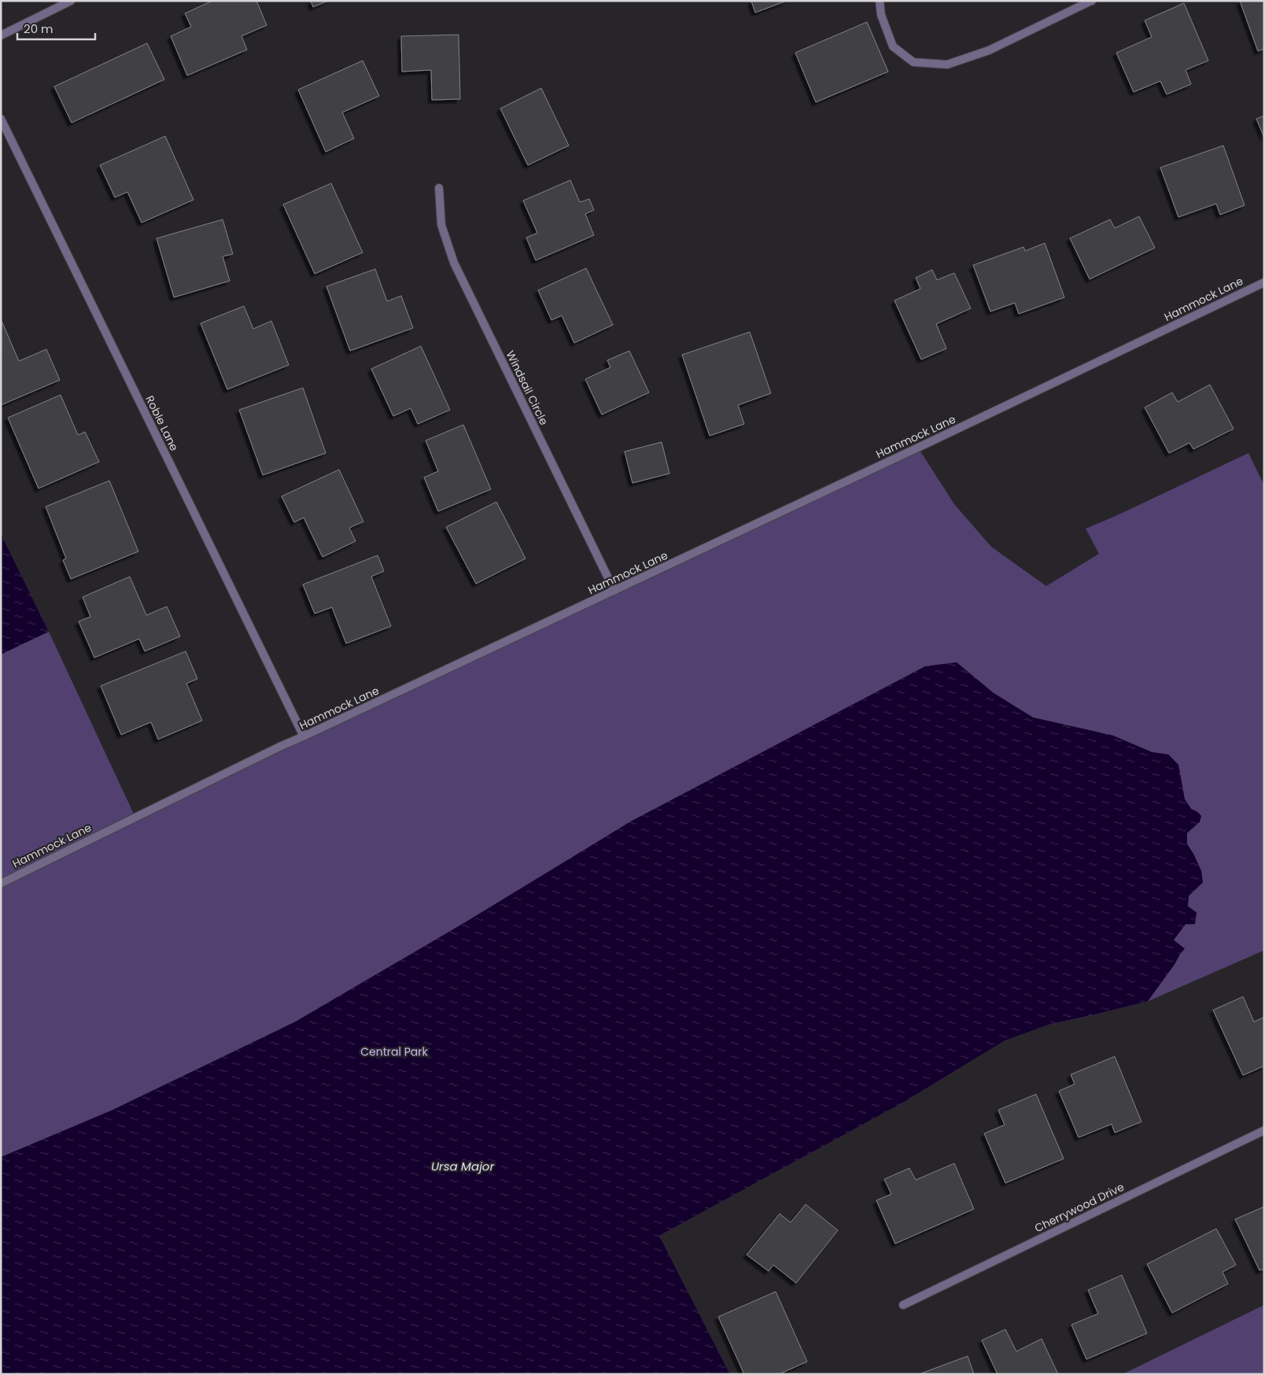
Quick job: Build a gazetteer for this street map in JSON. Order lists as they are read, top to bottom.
{
  "streets": {
    "street": [
      "Hammock Lane",
      "Windsail Circle",
      "Roble Lane",
      "Cherrywood Drive"
    ]
  },
  "crossings": [
    ["Hammock Lane", "Windsail Circle"],
    ["Hammock Lane", "Roble Lane"]
  ],
  "water": ["Ursa Major"],
  "parks": ["Central Park"],
  "scale_bar": "20 m"
}
